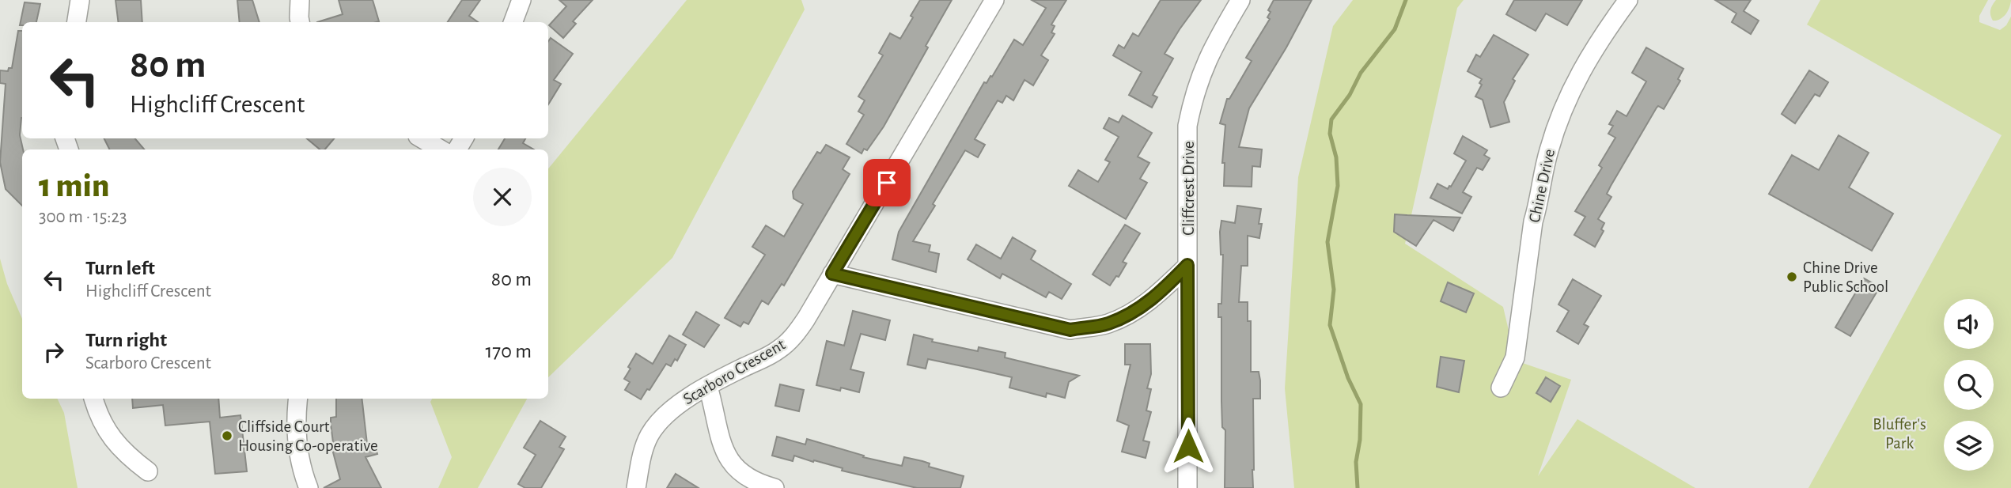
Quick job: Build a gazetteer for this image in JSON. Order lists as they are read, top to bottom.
{
  "streets": {
    "street": ["Chine Drive", "Cliffcrest Drive", "Scarboro Crescent"]
  },
  "parks": ["Bluffer's Park"],
  "places": ["Chine Drive Public School", "Cliffside Court Housing Co-operative"],
  "page": {
    "turn": ["80 m", "Highcliff Crescent"],
    "heading": ["1 min", "300 m · 15:23"],
    "list": [
      {
        "name": "Turn left",
        "note": "Highcliff Crescent",
        "value": "80 m"
      },
      {
        "name": "Turn right",
        "note": "Scarboro Crescent",
        "value": "170 m"
      }
    ]
  }
}
